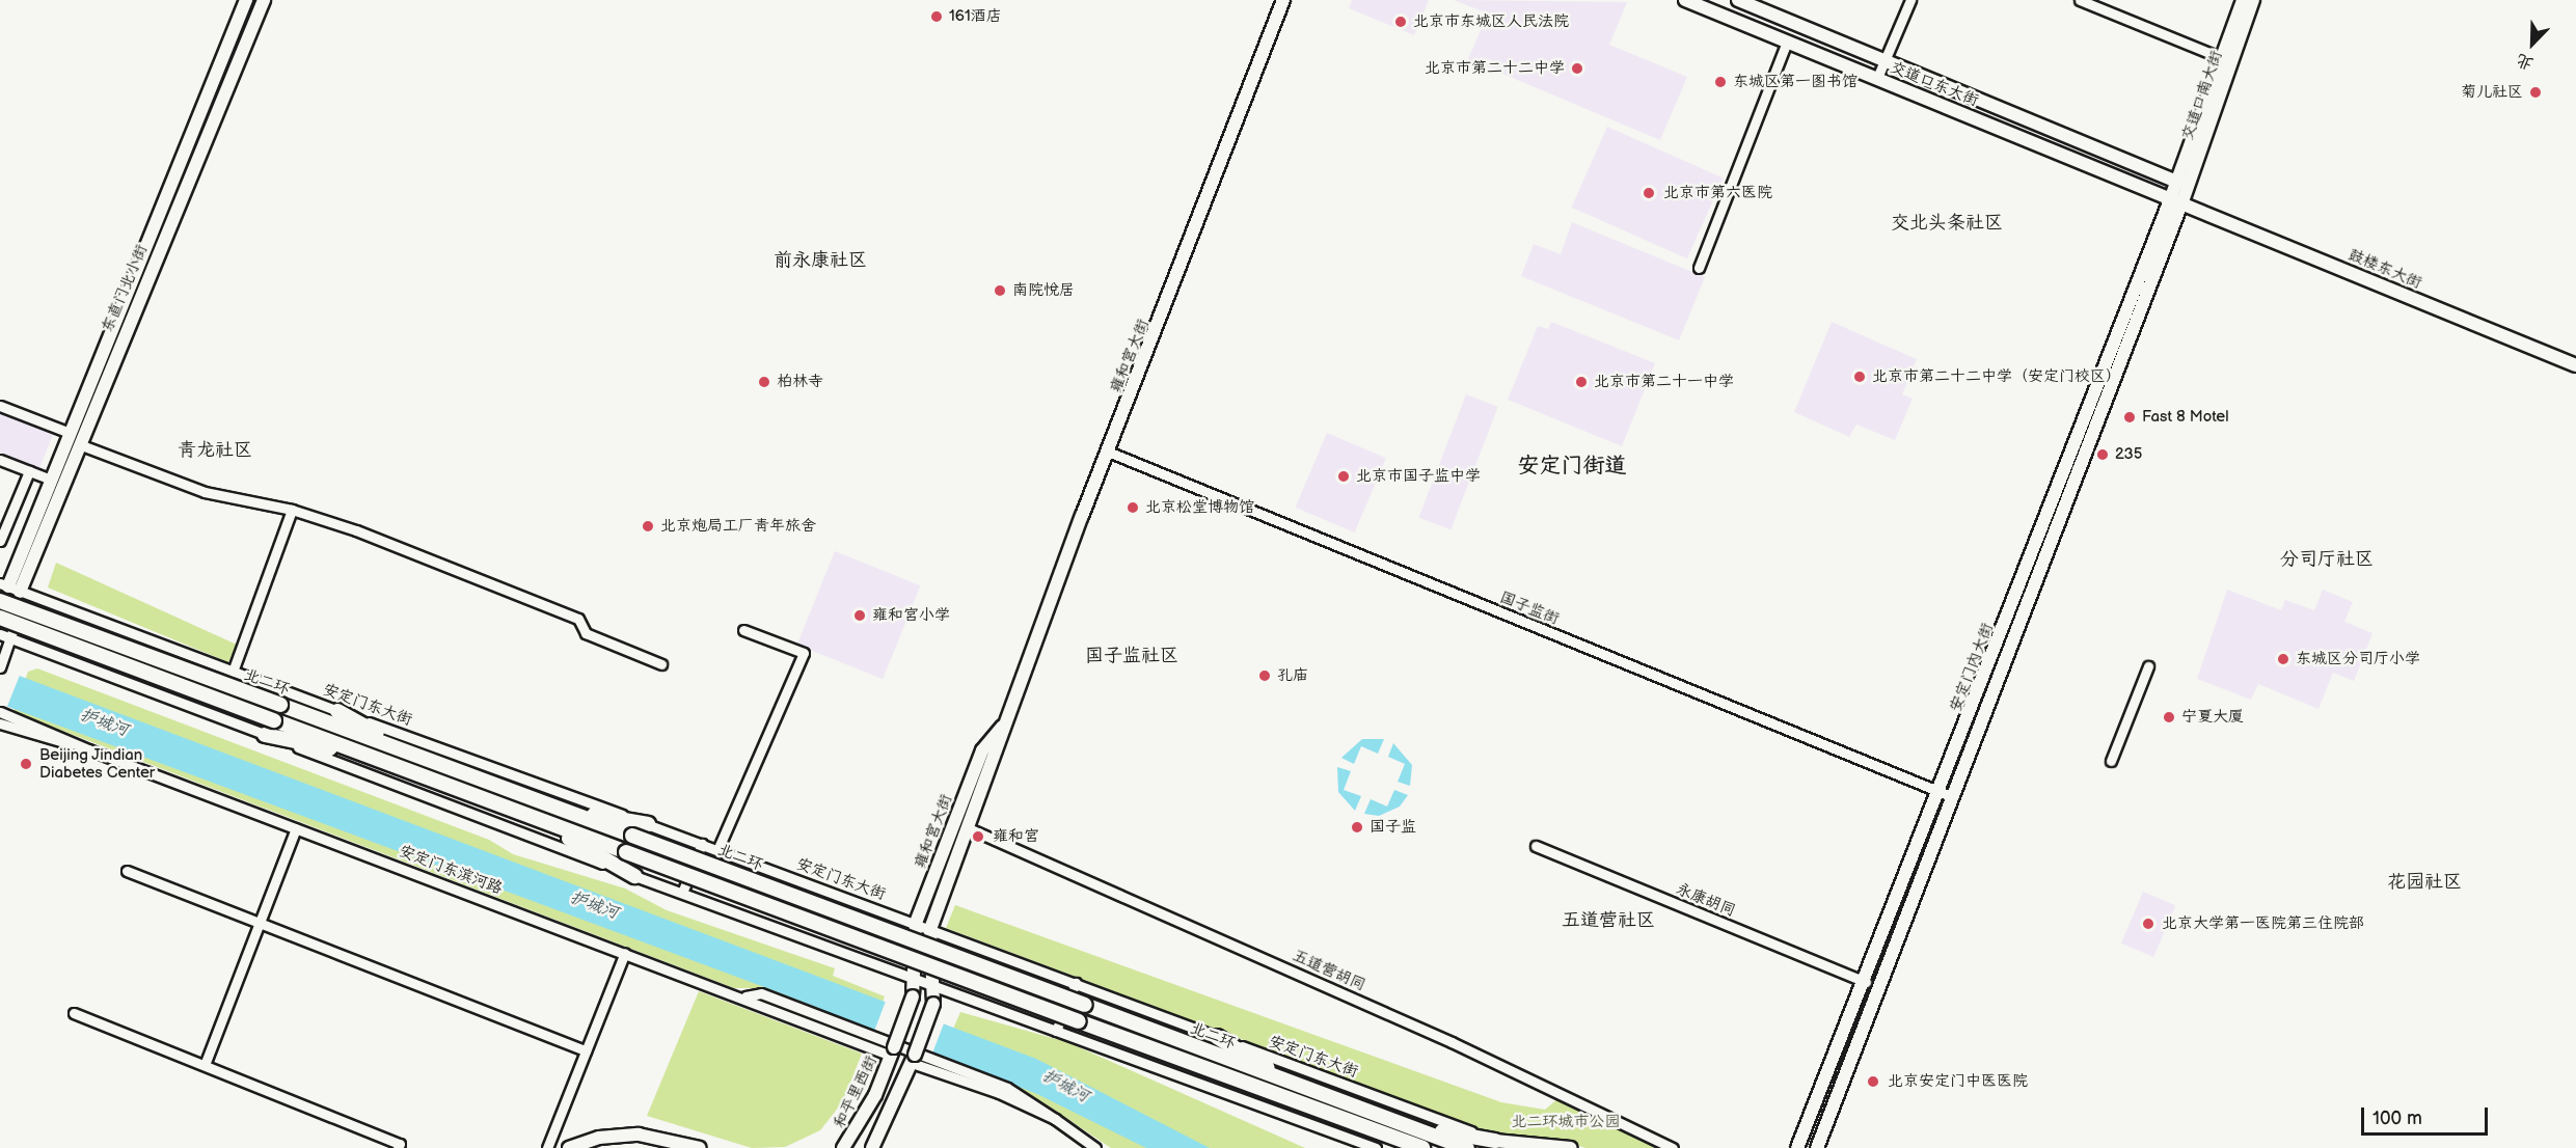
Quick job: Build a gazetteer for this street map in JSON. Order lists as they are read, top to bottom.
{
  "streets": {
    "highway": ["北二环"],
    "main road": [
      "交道口东大街",
      "交道口南大街",
      "鼓楼东大街",
      "东直门北小街",
      "雍和宫大街",
      "安定门内大街",
      "和平里西街"
    ],
    "street": [
      "国子监街",
      "安定门东大街",
      "安定门东滨河路",
      "永康胡同",
      "五道营胡同"
    ]
  },
  "crossings": [
    ["交道口东大街", "交道口南大街"],
    ["交道口东大街", "鼓楼东大街"],
    ["交道口东大街", "安定门内大街"],
    ["交道口南大街", "鼓楼东大街"],
    ["交道口南大街", "安定门内大街"],
    ["鼓楼东大街", "安定门内大街"],
    ["东直门北小街", "安定门东大街"],
    ["雍和宫大街", "国子监街"],
    ["雍和宫大街", "安定门东大街"],
    ["雍和宫大街", "五道营胡同"],
    ["雍和宫大街", "和平里西街"],
    ["国子监街", "安定门内大街"],
    ["安定门内大街", "永康胡同"],
    ["安定门东滨河路", "和平里西街"]
  ],
  "districts": [
    "交北头条社区",
    "前永康社区",
    "青龙社区",
    "安定门街道",
    "分司厅社区",
    "国子监社区",
    "花园社区",
    "五道营社区"
  ],
  "water": ["护城河"],
  "parks": ["北二环城市公园"],
  "places": [
    "161酒店",
    "北京市东城区人民法院",
    "北京市第二十二中学",
    "东城区第一图书馆",
    "菊儿社区",
    "北京市第六医院",
    "南院悦居",
    "北京市第二十二中学（安定门校区）",
    "柏林寺",
    "北京市第二十一中学",
    "Fast 8 Motel",
    "235",
    "北京市国子监中学",
    "北京松堂博物馆",
    "北京炮局工厂青年旅舍",
    "雍和宫小学",
    "东城区分司厅小学",
    "孔庙",
    "宁夏大厦",
    "Beijing Jindian Diabetes Center",
    "国子监",
    "雍和宫",
    "北京大学第一医院第三住院部",
    "北京安定门中医医院"
  ],
  "scale_bar": "100 m",
  "north": "bottom left"
}
